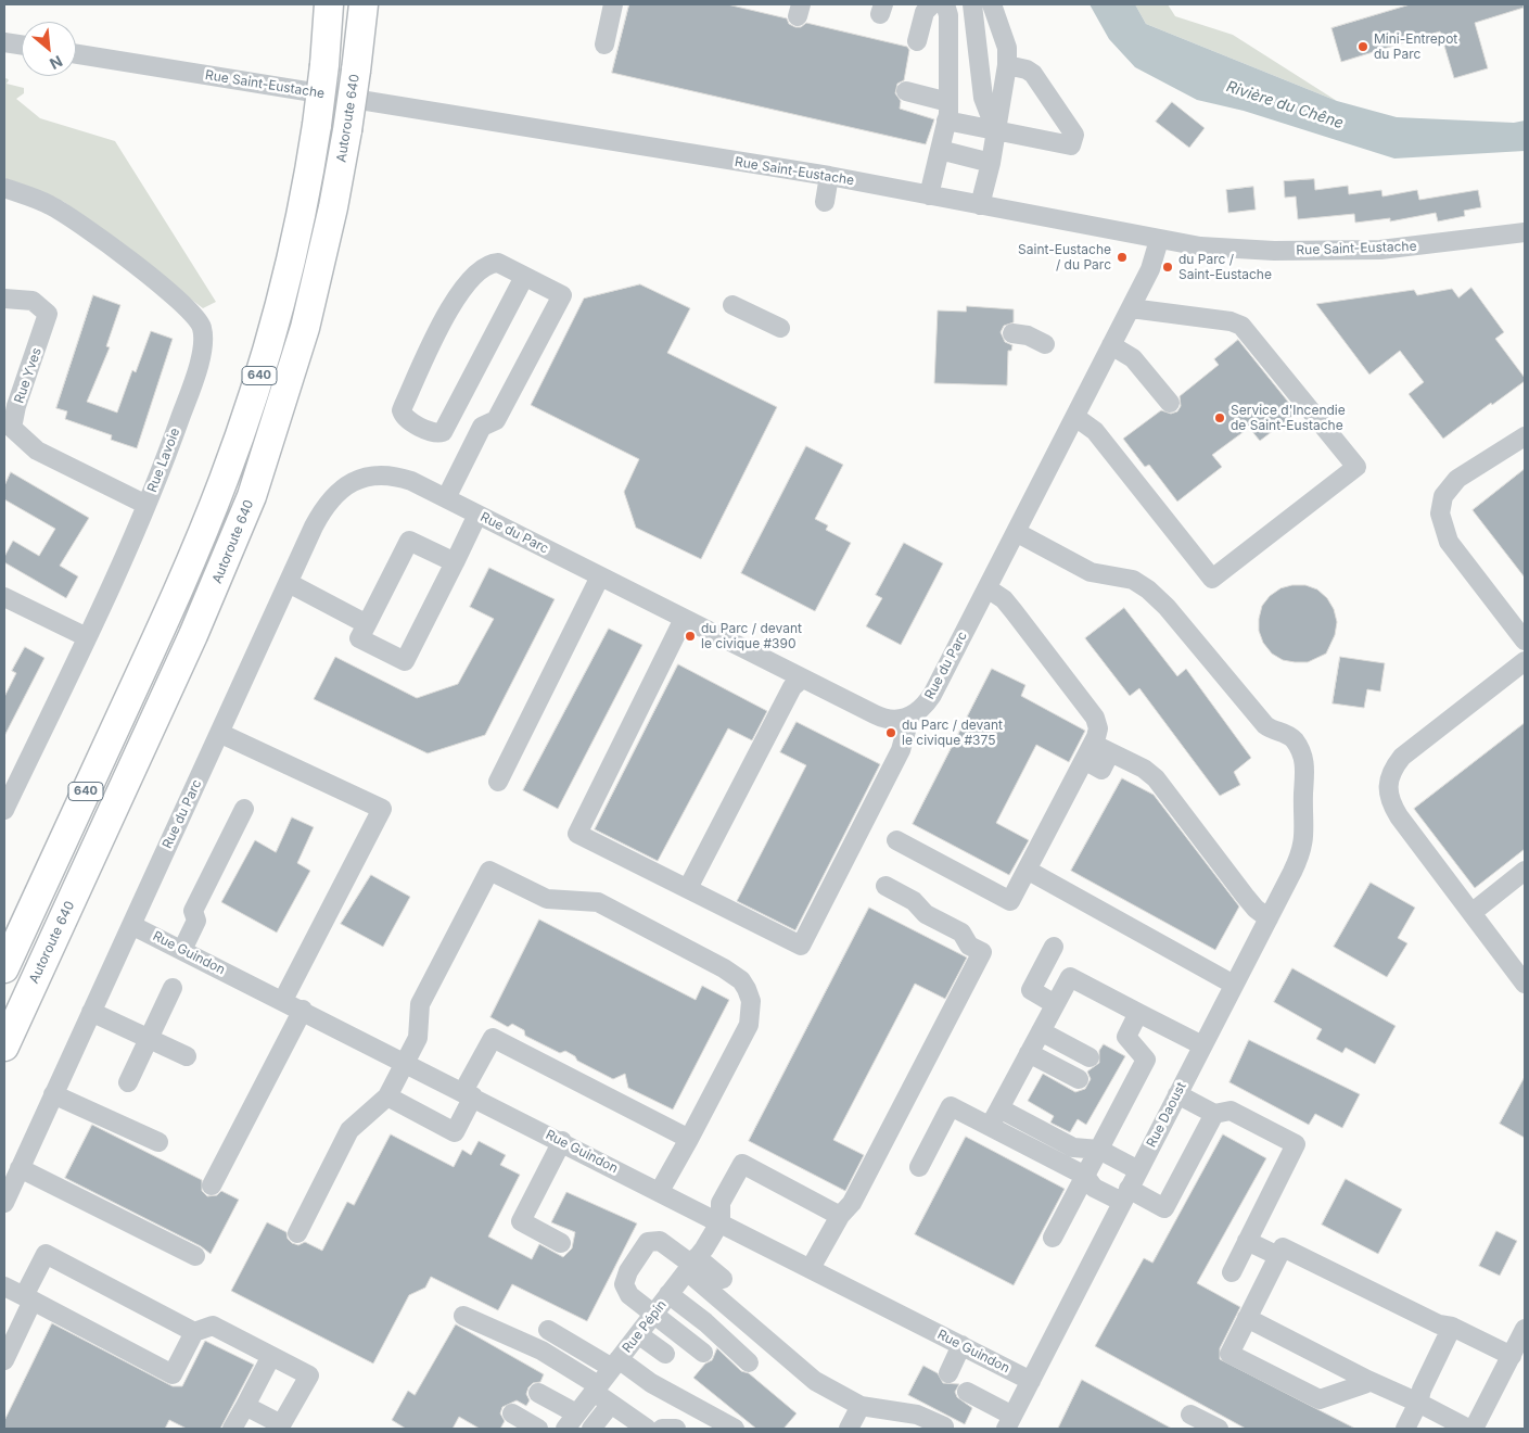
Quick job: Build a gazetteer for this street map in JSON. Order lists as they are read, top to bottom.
{
  "streets": {
    "highway": ["Autoroute 640", "640"],
    "street": [
      "Rue Saint-Eustache",
      "Rue Yves",
      "Rue Lavoie",
      "Rue du Parc",
      "Rue Guindon",
      "Rue Daoust",
      "Rue Pépin"
    ]
  },
  "crossings": [
    ["Rue Saint-Eustache", "Rue du Parc"],
    ["Rue Yves", "Rue Lavoie"],
    ["Rue du Parc", "Rue Guindon"],
    ["Rue du Parc", "Rue Daoust"],
    ["Rue Guindon", "Rue Daoust"],
    ["Rue Guindon", "Rue Pépin"]
  ],
  "water": ["Rivière du Chêne"],
  "places": [
    "Mini-Entrepot du Parc",
    "Saint-Eustache / du Parc",
    "du Parc / Saint-Eustache",
    "Service d'Incendie de Saint-Eustache",
    "du Parc / devant le civique #390",
    "du Parc / devant le civique #375"
  ],
  "north": "bottom right"
}
